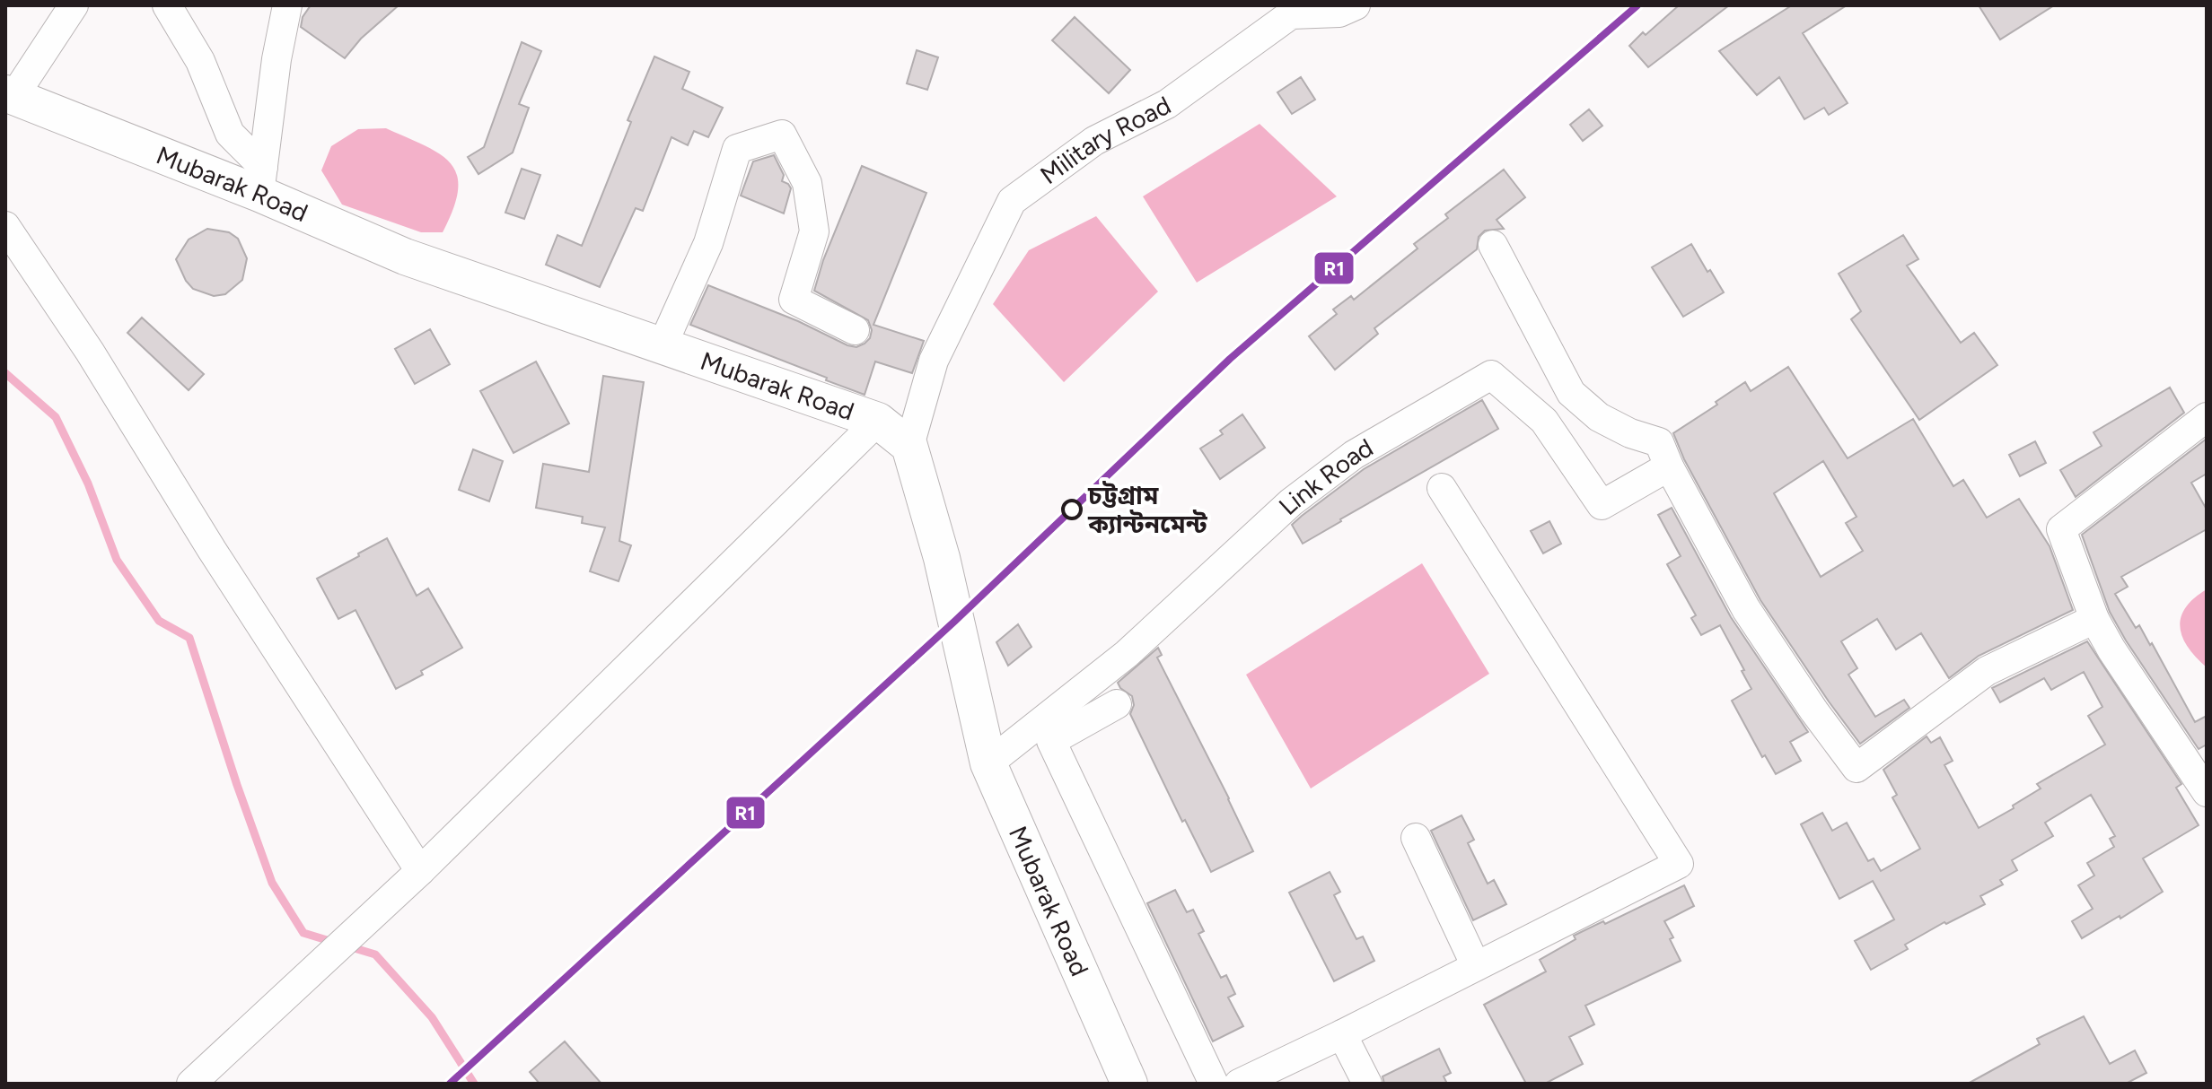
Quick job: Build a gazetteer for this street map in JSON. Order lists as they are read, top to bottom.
{
  "streets": {
    "street": ["Military Road", "Mubarak Road", "Link Road"]
  },
  "crossings": [
    ["Military Road", "Mubarak Road"],
    ["Mubarak Road", "Link Road"]
  ],
  "places": ["চট্টগ্রাম ক্যান্টনমেন্ট"],
  "lines": ["transit line R1"]
}
